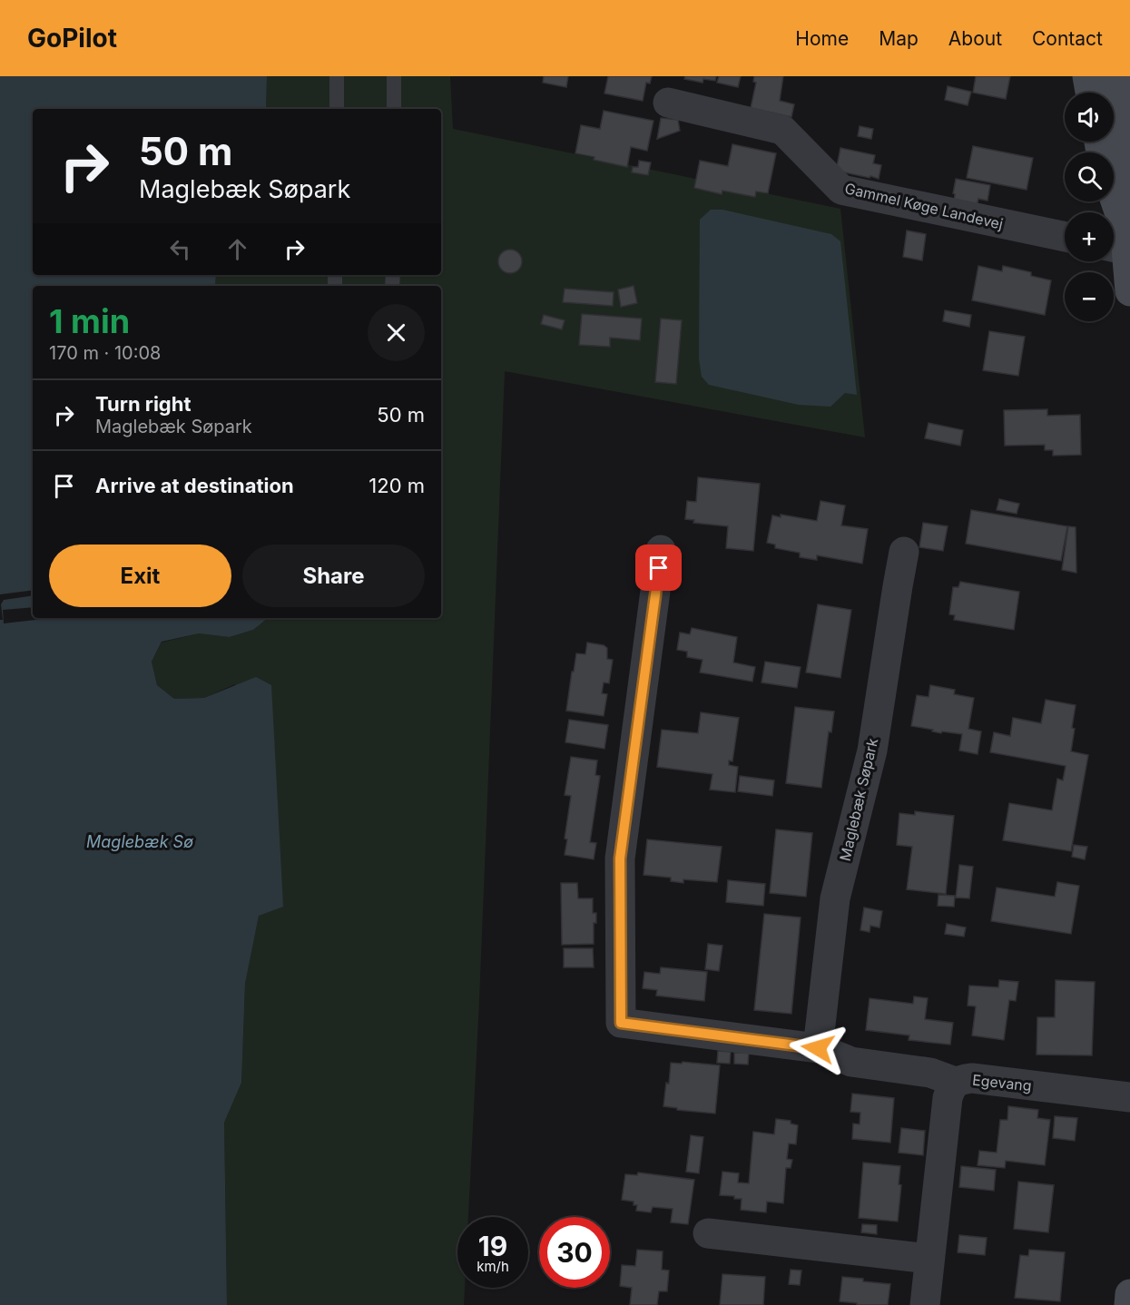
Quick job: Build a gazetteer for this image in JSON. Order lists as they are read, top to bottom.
{
  "streets": {
    "street": ["Gammel Køge Landevej", "Maglebæk Søpark", "Egevang"]
  },
  "water": ["Maglebæk Sø"],
  "page": {
    "header": "GoPilot",
    "nav": [
      "Home",
      "Map",
      "About",
      "Contact"
    ],
    "map_buttons": ["+", "−"],
    "turn": ["50 m", "Maglebæk Søpark"],
    "heading": ["1 min", "170 m · 10:08"],
    "list": [
      {
        "name": "Turn right",
        "note": "Maglebæk Søpark",
        "value": "50 m"
      },
      {
        "name": "Arrive at destination",
        "value": "120 m"
      }
    ],
    "buttons": ["Exit", "Share"],
    "speed": "19 km/h",
    "limit": "30"
  }
}
